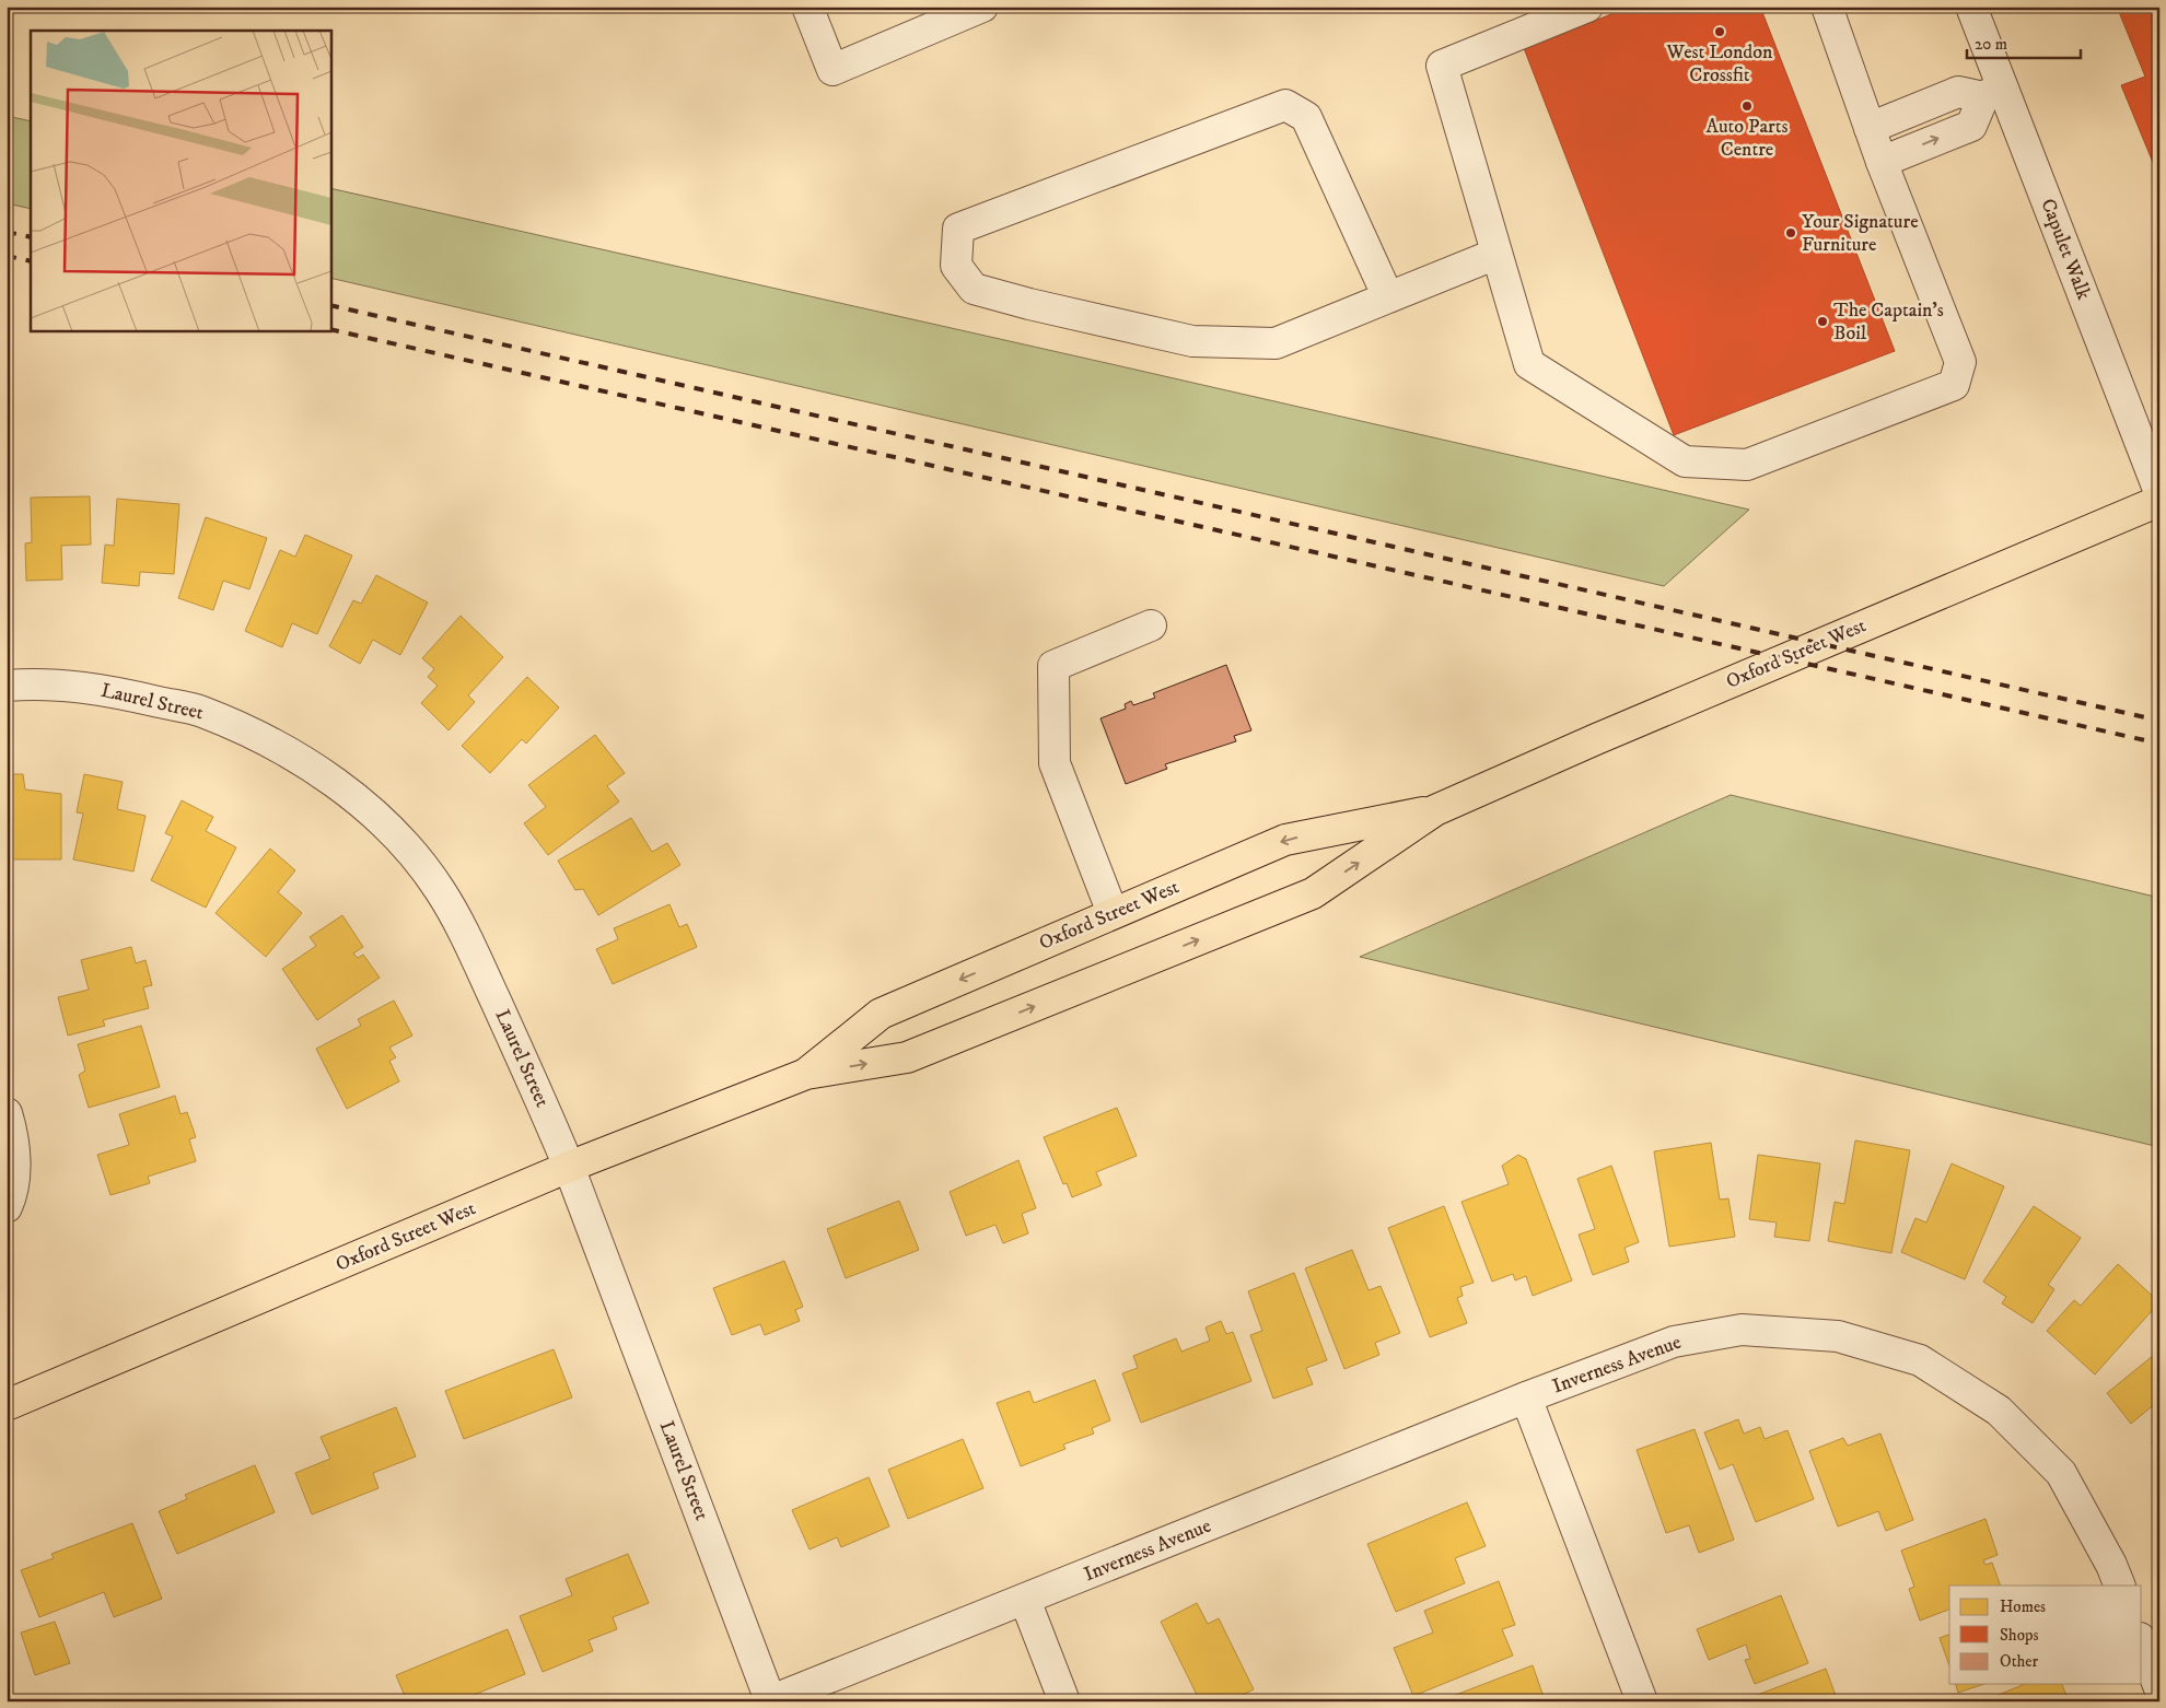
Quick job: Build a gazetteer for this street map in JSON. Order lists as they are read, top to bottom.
{
  "streets": {
    "main road": ["Oxford Street West"],
    "street": ["Capulet Walk", "Laurel Street", "Inverness Avenue"]
  },
  "crossings": [
    ["Oxford Street West", "Laurel Street"],
    ["Laurel Street", "Inverness Avenue"]
  ],
  "places": [
    "West London Crossfit",
    "Auto Parts Centre",
    "Your Signature Furniture",
    "The Captain's Boil"
  ],
  "legend": ["Homes", "Shops", "Other"],
  "scale_bar": "20 m"
}
